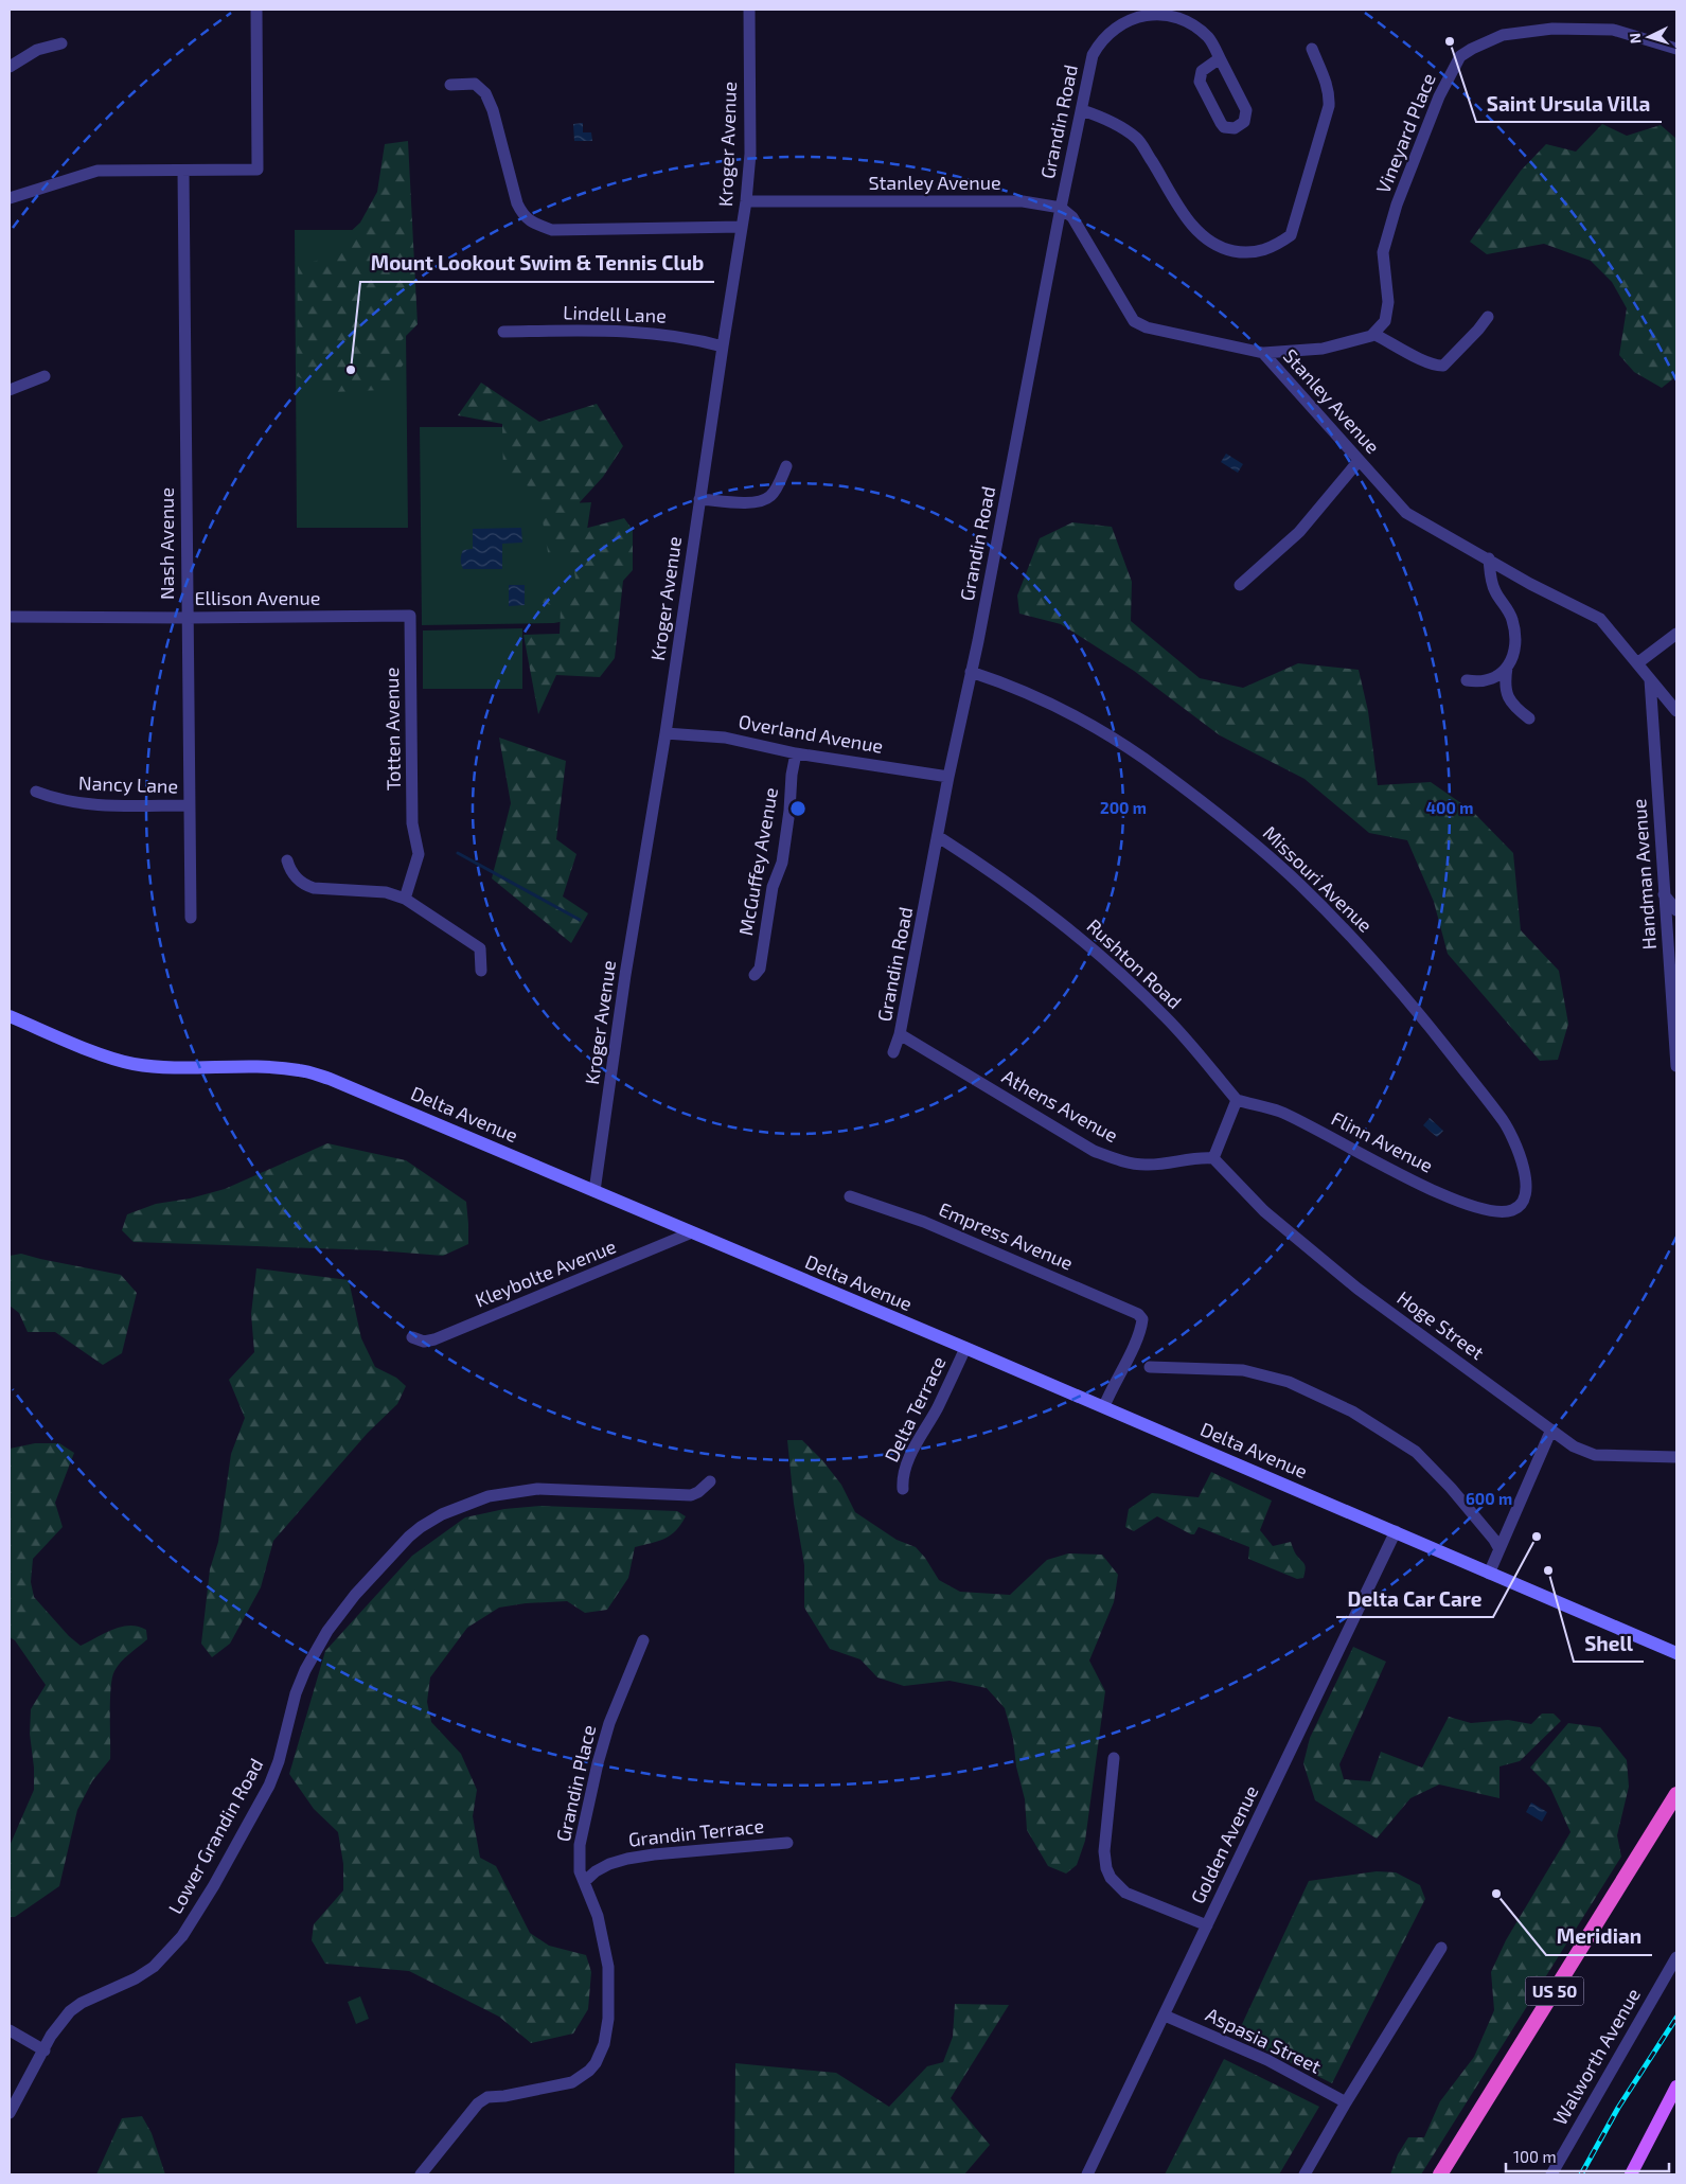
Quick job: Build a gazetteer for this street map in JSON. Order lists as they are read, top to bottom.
{
  "streets": {
    "highway": ["US 50"],
    "main road": ["Delta Avenue"],
    "street": [
      "Grandin Road",
      "Vineyard Place",
      "Kroger Avenue",
      "Stanley Avenue",
      "Lindell Lane",
      "Nash Avenue",
      "Ellison Avenue",
      "Totten Avenue",
      "Overland Avenue",
      "Nancy Lane",
      "McGuffey Avenue",
      "Handman Avenue",
      "Missouri Avenue",
      "Rushton Road",
      "Athens Avenue",
      "Flinn Avenue",
      "Empress Avenue",
      "Kleybolte Avenue",
      "Hoge Street",
      "Delta Terrace",
      "Grandin Place",
      "Grandin Terrace",
      "Lower Grandin Road",
      "Golden Avenue",
      "Aspasia Street",
      "Walworth Avenue"
    ]
  },
  "crossings": [
    ["Grandin Road", "Stanley Avenue"],
    ["Grandin Road", "Overland Avenue"],
    ["Grandin Road", "Missouri Avenue"],
    ["Grandin Road", "Rushton Road"],
    ["Grandin Road", "Athens Avenue"],
    ["Kroger Avenue", "Stanley Avenue"],
    ["Kroger Avenue", "Lindell Lane"],
    ["Kroger Avenue", "Overland Avenue"],
    ["Kroger Avenue", "Delta Avenue"],
    ["Stanley Avenue", "Handman Avenue"],
    ["Nash Avenue", "Ellison Avenue"],
    ["Nash Avenue", "Nancy Lane"],
    ["Ellison Avenue", "Totten Avenue"],
    ["Overland Avenue", "McGuffey Avenue"],
    ["Missouri Avenue", "Flinn Avenue"],
    ["Rushton Road", "Flinn Avenue"],
    ["Athens Avenue", "Hoge Street"],
    ["Delta Avenue", "Empress Avenue"],
    ["Delta Avenue", "Kleybolte Avenue"],
    ["Delta Avenue", "Delta Terrace"],
    ["Delta Avenue", "Golden Avenue"],
    ["Grandin Place", "Grandin Terrace"],
    ["Golden Avenue", "Aspasia Street"]
  ],
  "places": [
    "Saint Ursula Villa",
    "Mount Lookout Swim & Tennis Club",
    "Delta Car Care",
    "Shell",
    "Meridian"
  ],
  "scale_bar": "100 m",
  "north": "left",
  "rings": ["200 m", "400 m", "600 m"]
}
